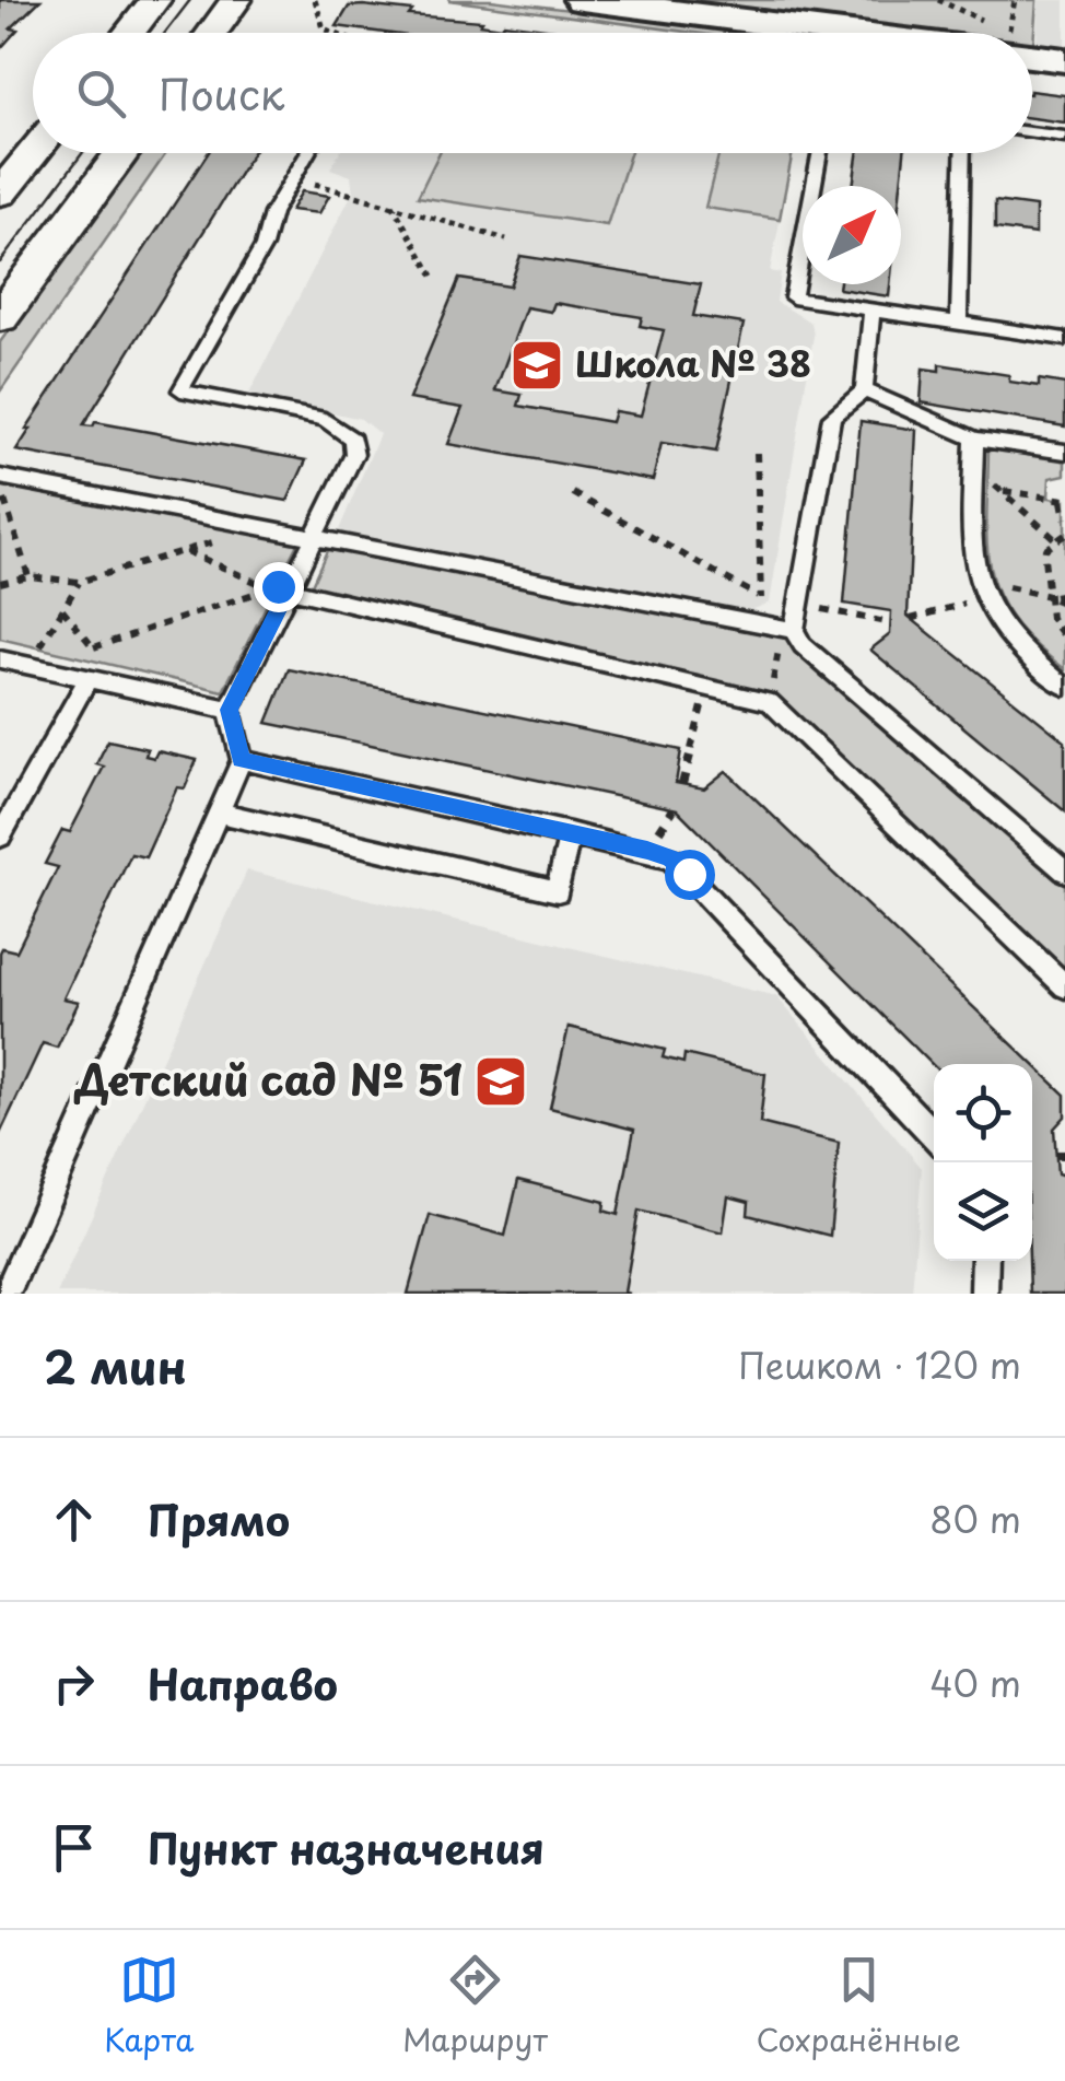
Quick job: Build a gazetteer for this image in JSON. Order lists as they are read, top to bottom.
{
  "places": {
    "school or university": ["Школа № 38", "Детский сад № 51"]
  },
  "north": "top right",
  "page": {
    "search": "Поиск",
    "heading": ["2 мин", "Пешком · 120 m"],
    "list": [
      ["Прямо", "80 m"],
      ["Направо", "40 m"],
      "Пункт назначения"
    ],
    "nav": ["Карта", "Маршрут", "Сохранённые"]
  }
}
